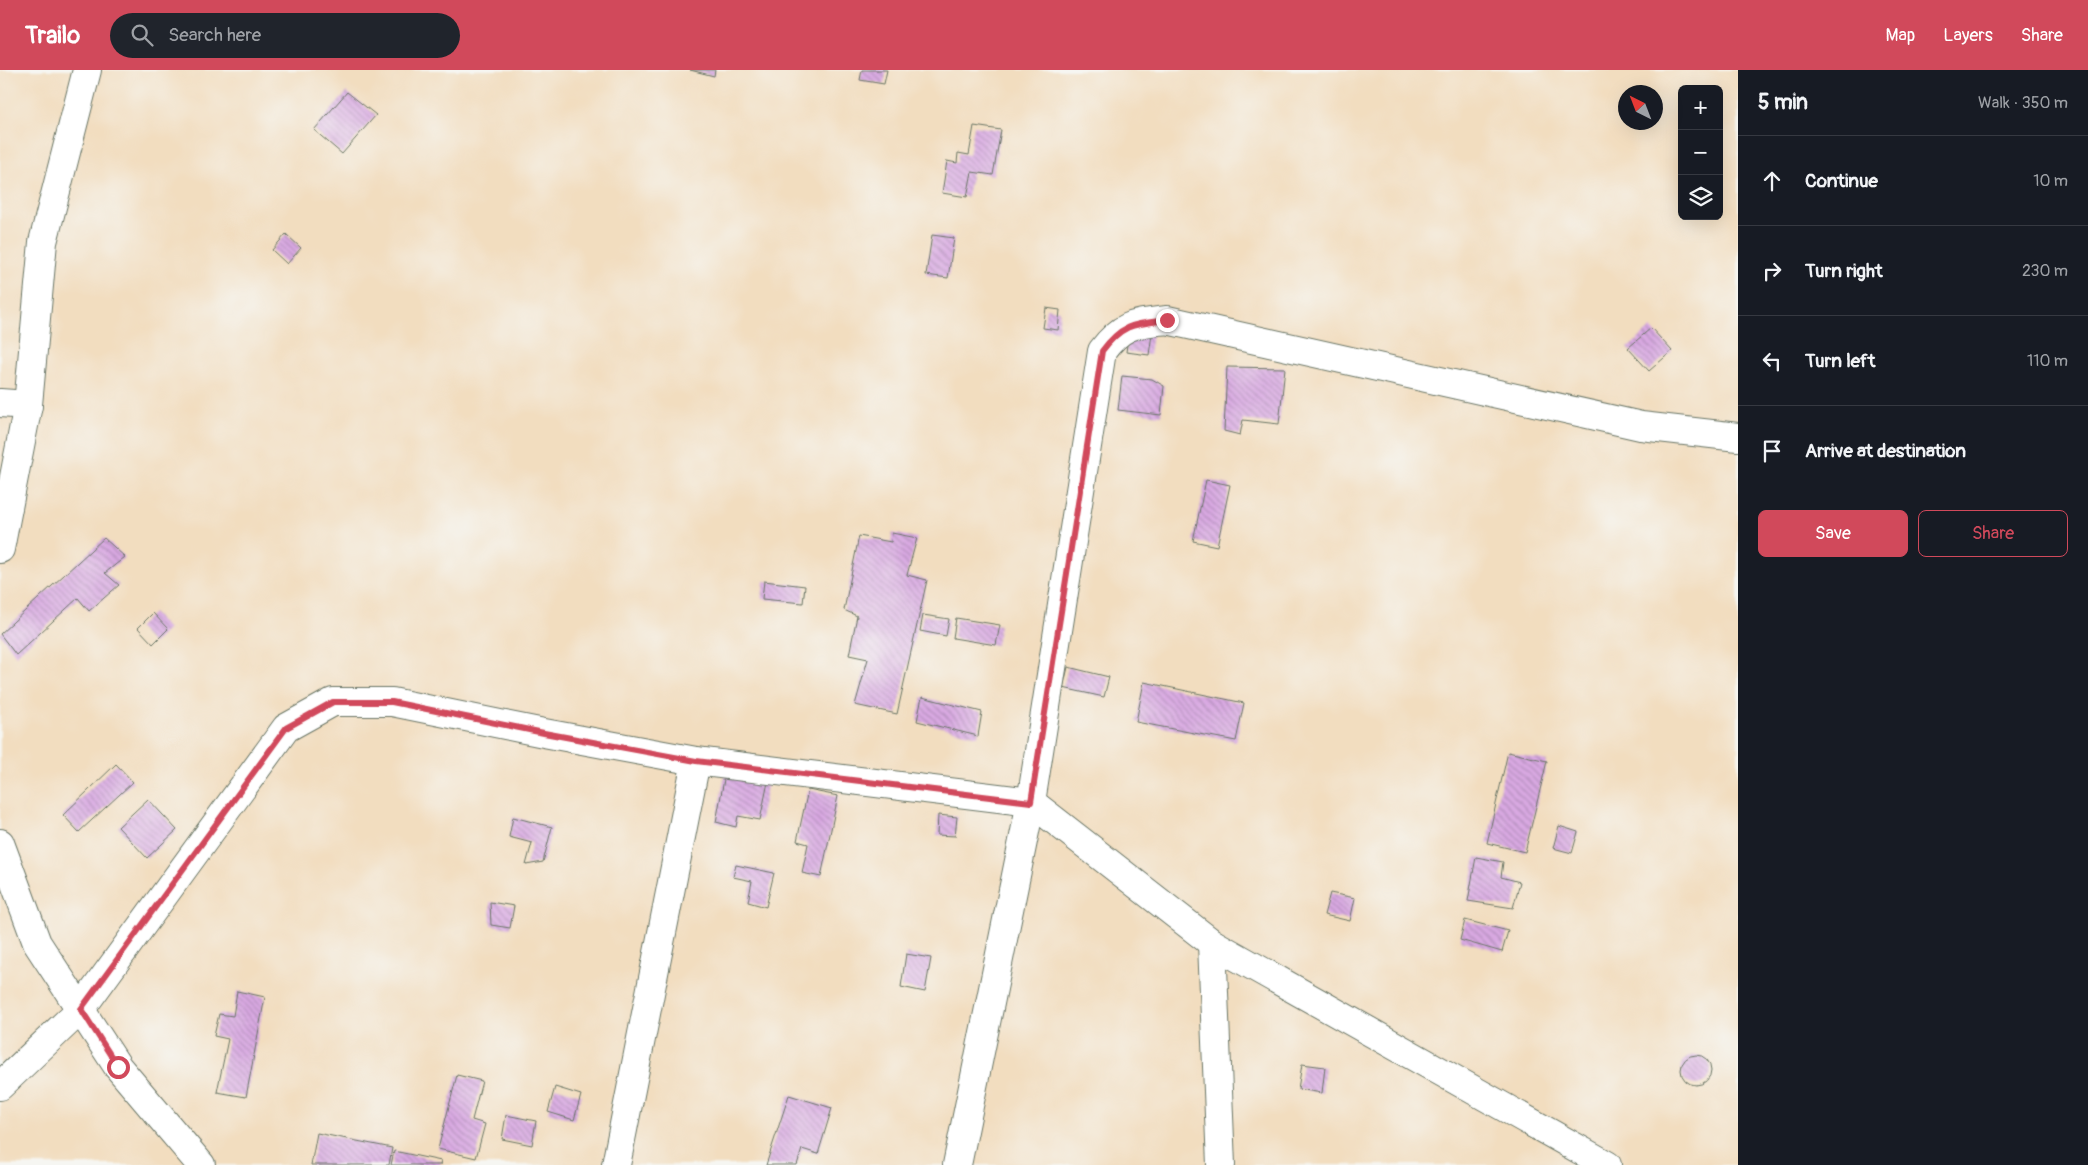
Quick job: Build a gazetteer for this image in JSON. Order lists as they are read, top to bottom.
{
  "north": "top left",
  "page": {
    "header": "Trailo",
    "search": "Search here",
    "nav": ["Map", "Layers", "Share"],
    "heading": ["5 min", "Walk · 350 m"],
    "map_buttons": ["+", "−"],
    "list": [
      ["Continue", "10 m"],
      ["Turn right", "230 m"],
      ["Turn left", "110 m"],
      "Arrive at destination"
    ],
    "buttons": ["Save", "Share"]
  }
}
